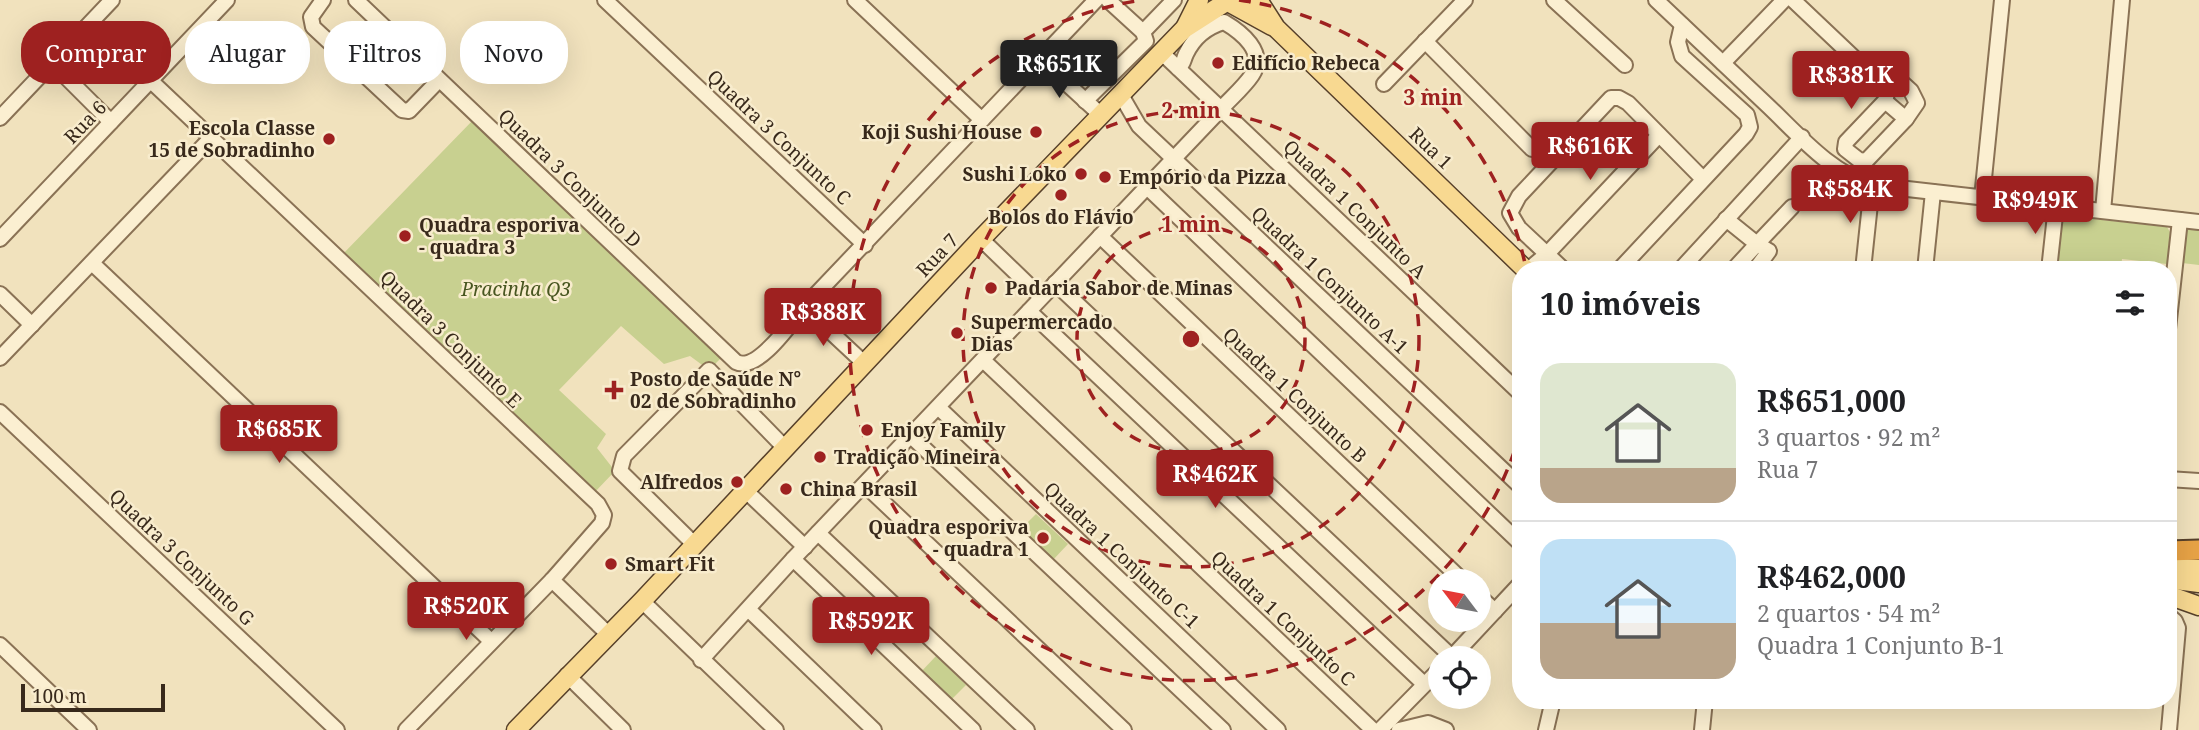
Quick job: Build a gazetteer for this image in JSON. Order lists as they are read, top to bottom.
{
  "streets": {
    "main road": ["Rua 1", "Rua 7"],
    "street": [
      "Rua 6",
      "Quadra 3 Conjunto C",
      "Quadra 3 Conjunto D",
      "Quadra 1 Conjunto A",
      "Quadra 1 Conjunto A-1",
      "Quadra 3 Conjunto E",
      "Quadra 1 Conjunto B",
      "Quadra 1 Conjunto C-1",
      "Quadra 3 Conjunto G",
      "Quadra 1 Conjunto C"
    ]
  },
  "crossings": [
    ["Rua 1", "Rua 7"],
    ["Quadra 1 Conjunto A", "Rua 7"],
    ["Rua 7", "Quadra 1 Conjunto A-1"]
  ],
  "parks": ["Pracinha Q3"],
  "places": {
    "other": [
      "Edifício Rebeca",
      "Koji Sushi House",
      "Escola Classe 15 de Sobradinho",
      "Sushi Loko",
      "Empório da Pizza",
      "Bolos do Flávio",
      "Quadra esporiva - quadra 3",
      "Padaria Sabor de Minas",
      "Supermercado Dias",
      "Enjoy Family",
      "Tradição Mineira",
      "Alfredos",
      "China Brasil",
      "Quadra esporiva - quadra 1",
      "Smart Fit"
    ],
    "health": ["Posto de Saúde N° 02 de Sobradinho"]
  },
  "scale_bar": "100 m",
  "north": "top left",
  "page": {
    "chip": [
      "Comprar",
      "Alugar",
      "Filtros",
      "Novo"
    ],
    "price": [
      "R$651K",
      "R$381K",
      "R$616K",
      "R$584K",
      "R$949K",
      "R$388K",
      "R$685K",
      "R$462K",
      "R$520K",
      "R$592K"
    ],
    "heading": "10 imóveis",
    "list": [
      {
        "name": "R$651,000",
        "note": "3 quartos · 92 m² · Rua 7"
      },
      {
        "name": "R$462,000",
        "note": "2 quartos · 54 m² · Quadra 1 Conjunto B-1"
      }
    ],
    "scale": "100 m"
  },
  "rings": ["3 min", "2 min", "1 min"]
}
